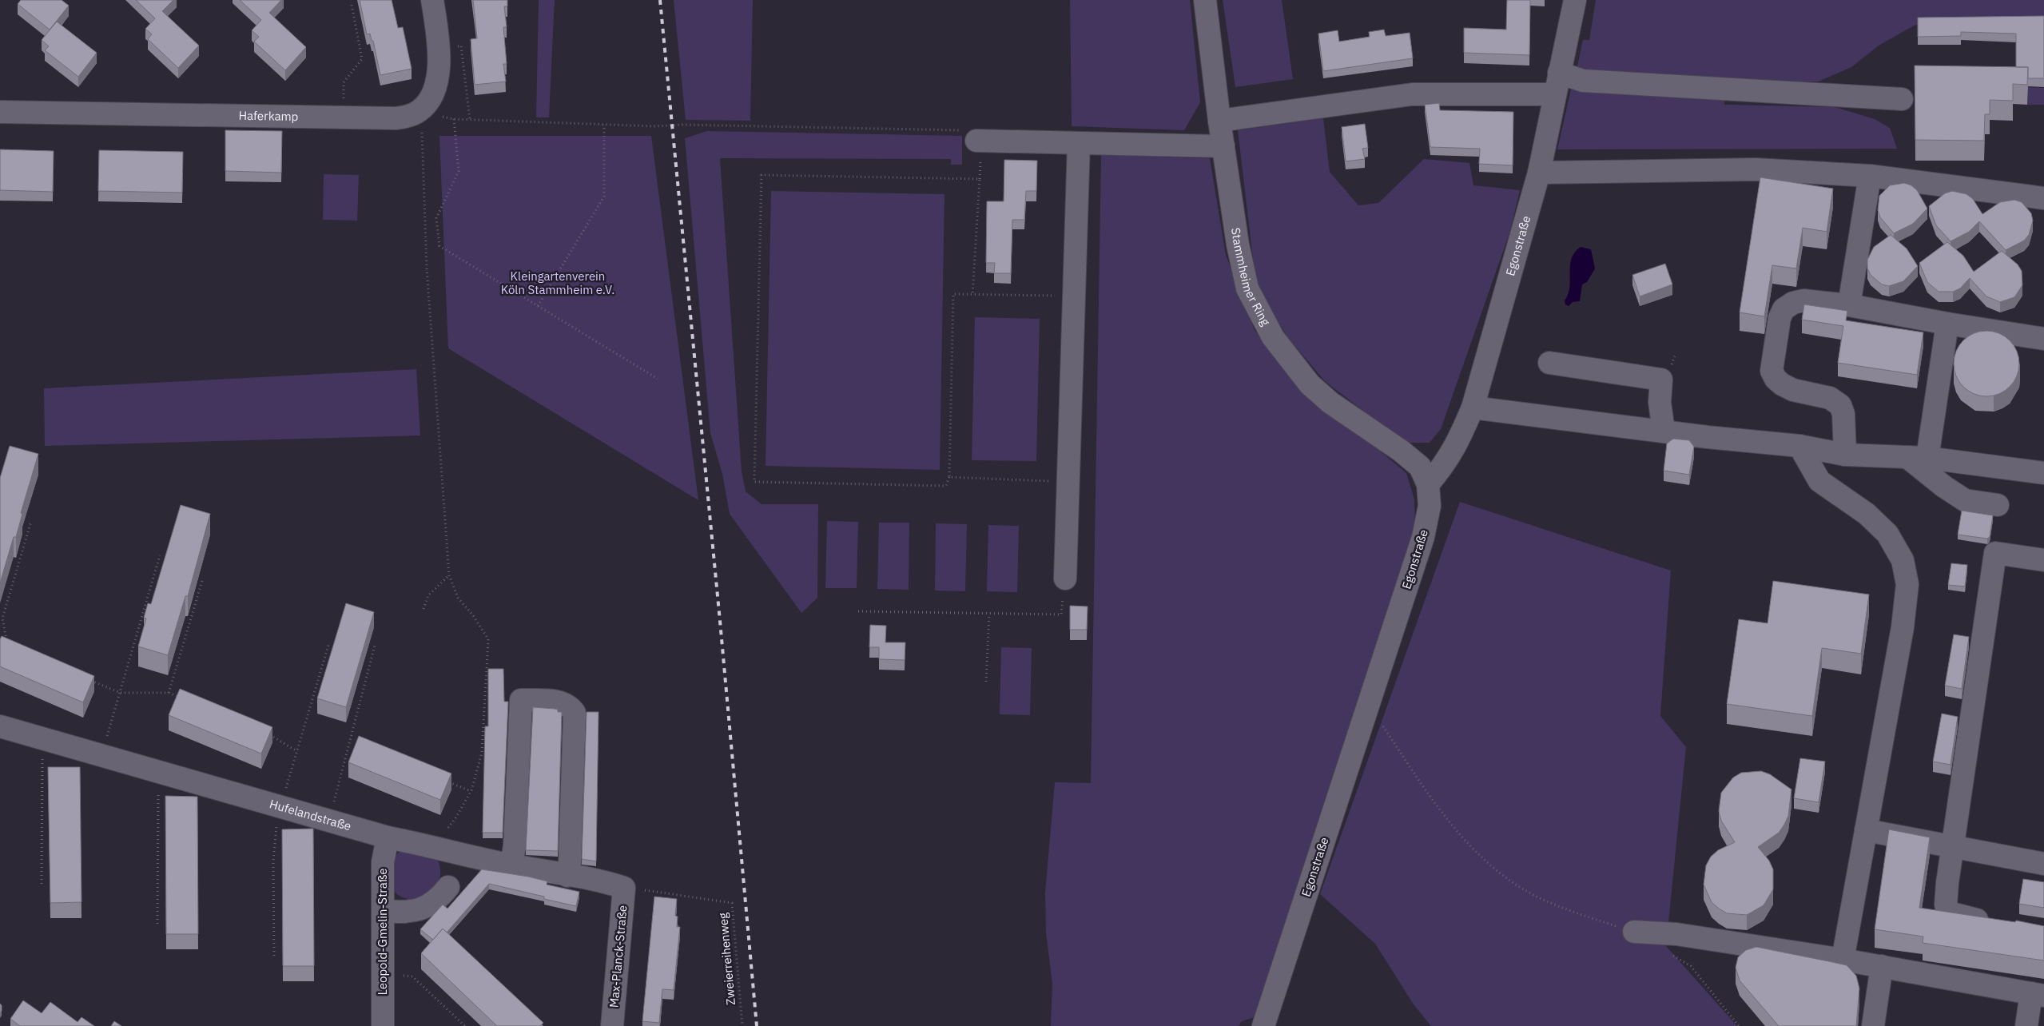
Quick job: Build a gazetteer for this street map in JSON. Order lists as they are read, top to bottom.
{
  "streets": {
    "street": [
      "Haferkamp",
      "Egonstraße",
      "Stammheimer Ring",
      "Hufelandstraße",
      "Leopold-Gmelin-Straße",
      "Max-Planck-Straße"
    ],
    "path": ["Zweierreihenweg"]
  },
  "crossings": [
    ["Egonstraße", "Stammheimer Ring"],
    ["Hufelandstraße", "Leopold-Gmelin-Straße"],
    ["Hufelandstraße", "Max-Planck-Straße"],
    ["Hufelandstraße", "Zweierreihenweg"],
    ["Max-Planck-Straße", "Zweierreihenweg"]
  ],
  "parks": ["Kleingartenverein Köln Stammheim e.V."]
}
